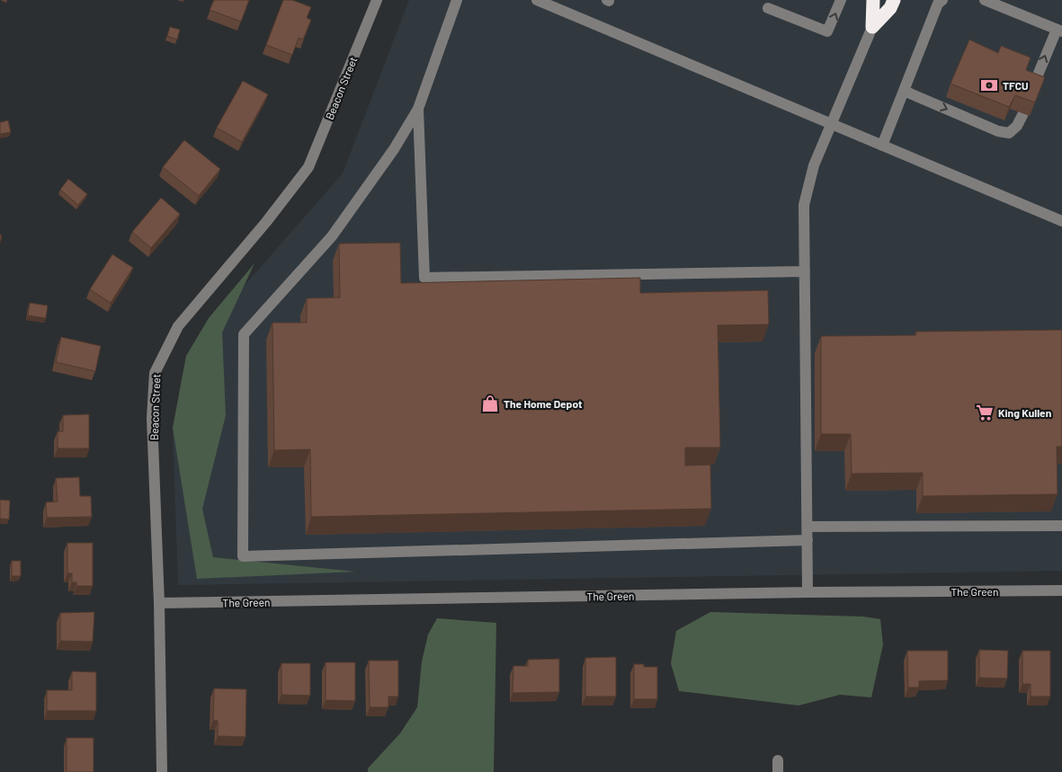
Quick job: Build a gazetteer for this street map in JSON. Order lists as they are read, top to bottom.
{
  "streets": {
    "street": ["Beacon Street", "The Green"]
  },
  "crossings": [
    ["Beacon Street", "The Green"]
  ],
  "places": {
    "bank": ["TFCU"],
    "shop": ["The Home Depot"],
    "supermarket": ["King Kullen"]
  }
}
